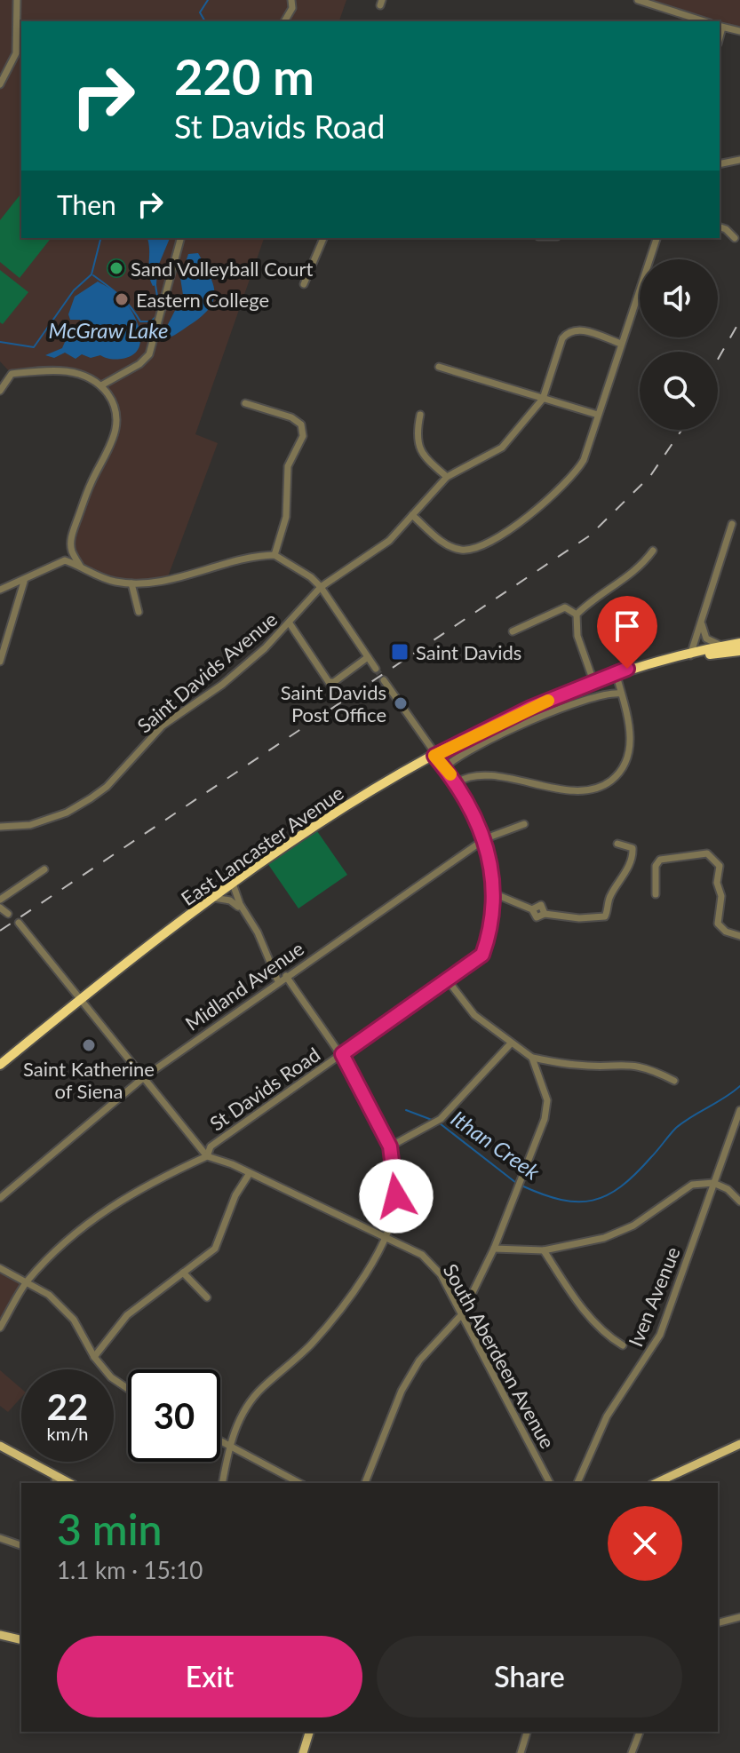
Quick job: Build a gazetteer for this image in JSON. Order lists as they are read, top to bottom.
{
  "streets": {
    "highway": ["East Lancaster Avenue"],
    "street": [
      "Saint Davids Avenue",
      "Midland Avenue",
      "St Davids Road",
      "Iven Avenue",
      "South Aberdeen Avenue"
    ]
  },
  "crossings": [
    ["East Lancaster Avenue", "St Davids Road"],
    ["East Lancaster Avenue", "South Aberdeen Avenue"],
    ["Midland Avenue", "St Davids Road"],
    ["Midland Avenue", "South Aberdeen Avenue"],
    ["St Davids Road", "South Aberdeen Avenue"]
  ],
  "water": ["McGraw Lake", "Ithan Creek"],
  "places": {
    "other": [
      "Sand Volleyball Court",
      "Eastern College",
      "Saint Davids Post Office",
      "Saint Katherine of Siena"
    ],
    "transit": ["Saint Davids"]
  },
  "page": {
    "turn": ["220 m", "St Davids Road"],
    "then": "Then",
    "speed": "22 km/h",
    "limit": "30",
    "heading": ["3 min", "1.1 km · 15:10"],
    "buttons": ["Exit", "Share"]
  }
}
